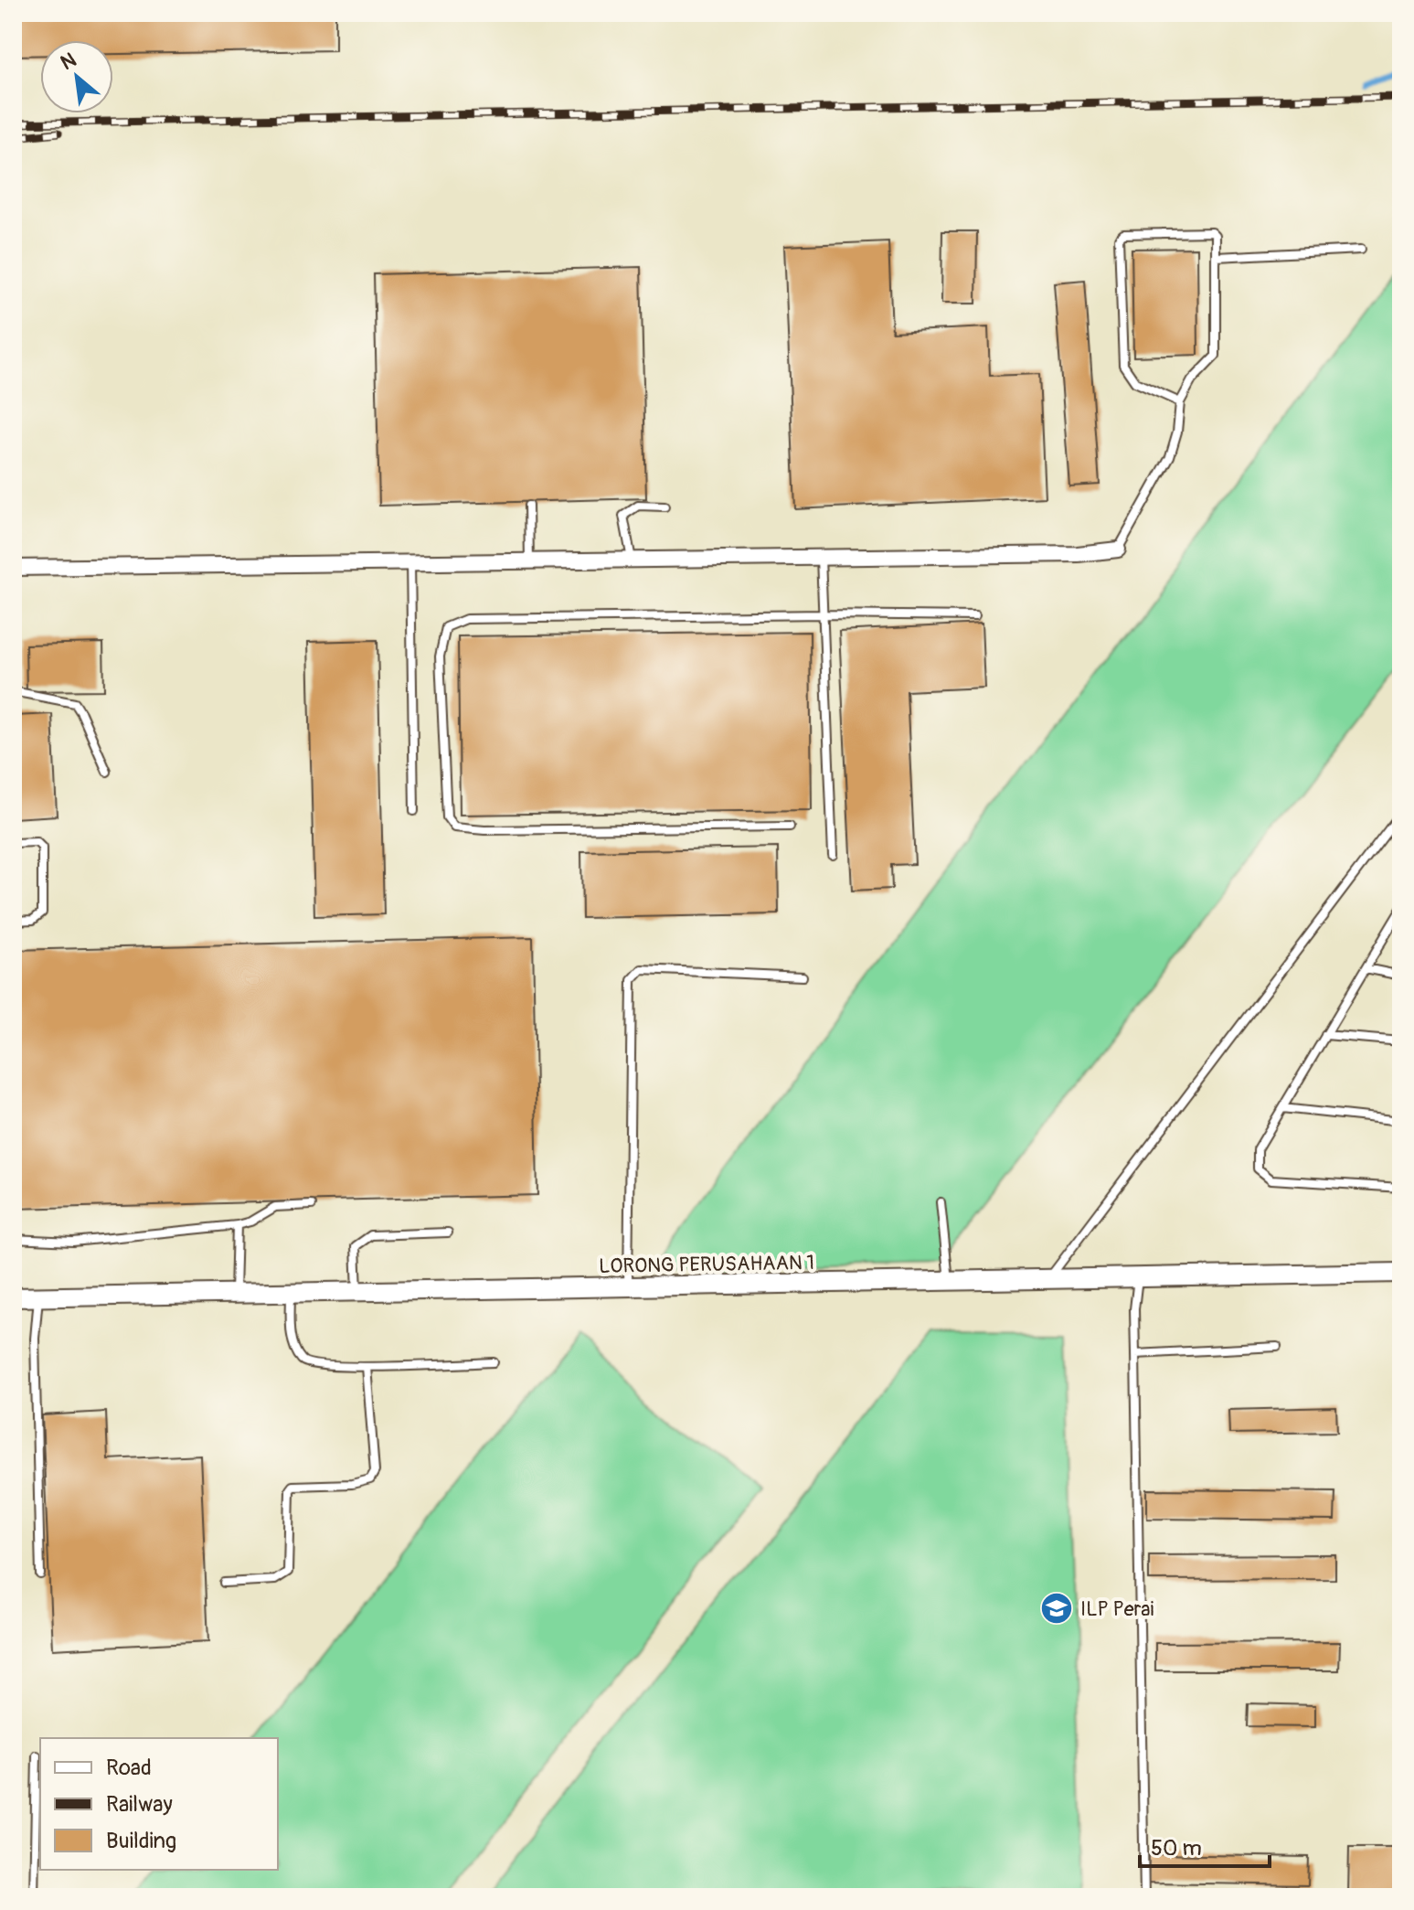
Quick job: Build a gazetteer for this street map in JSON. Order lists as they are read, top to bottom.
{
  "streets": {
    "street": ["LORONG PERUSAHAAN 1"]
  },
  "places": {
    "school or university": ["ILP Perai"]
  },
  "legend": ["Road", "Railway", "Building"],
  "scale_bar": "50 m",
  "north": "top left"
}
